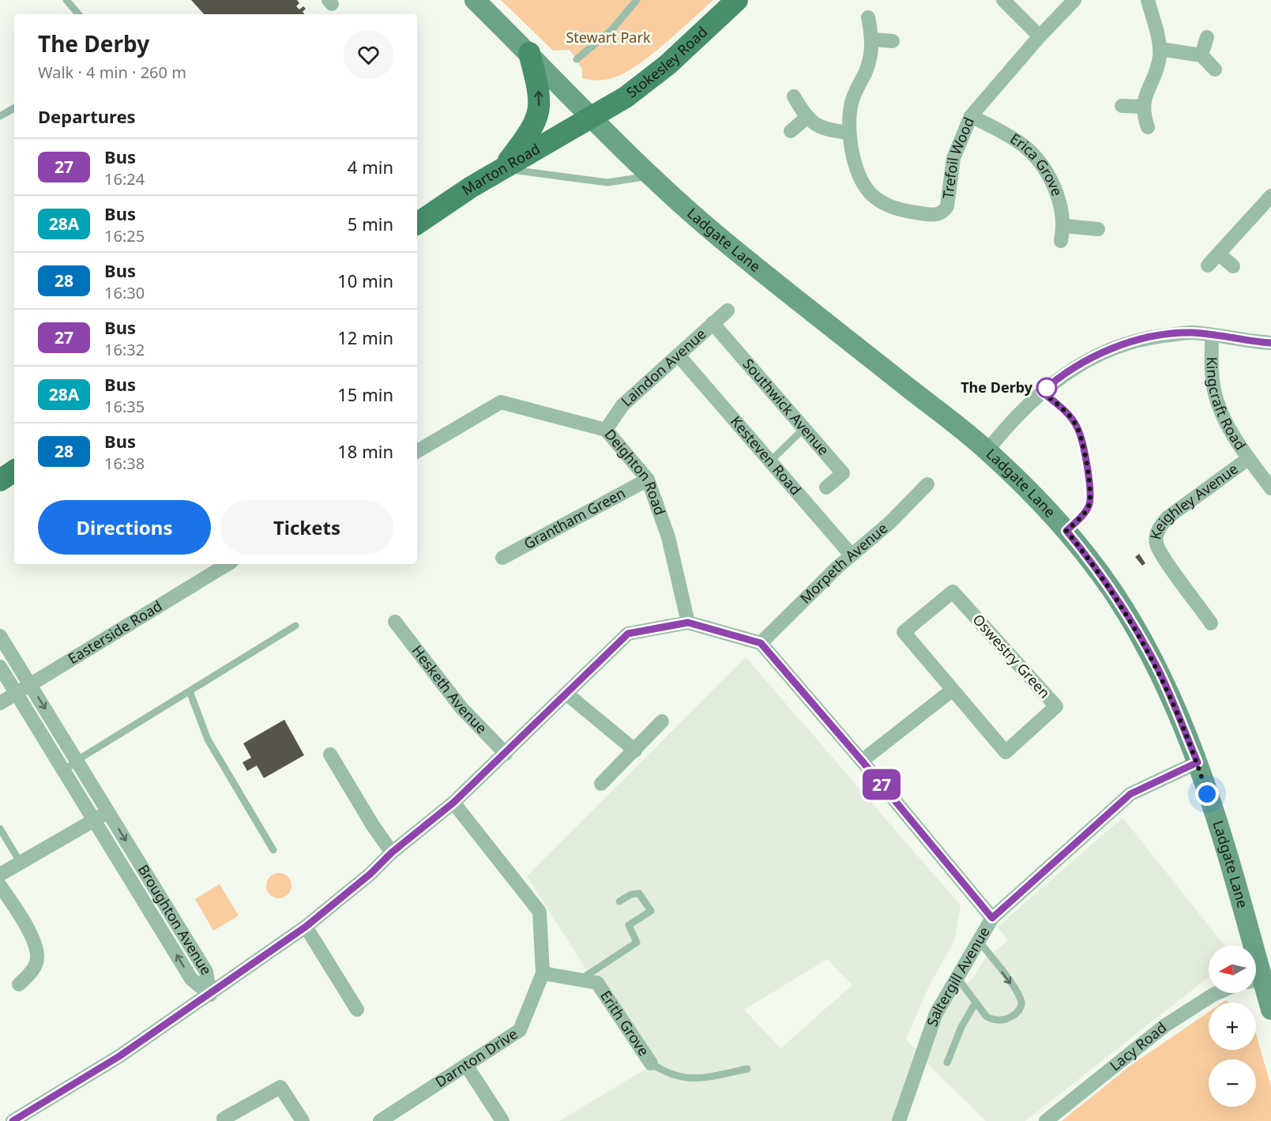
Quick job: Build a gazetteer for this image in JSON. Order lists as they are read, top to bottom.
{
  "streets": {
    "main road": ["Stokesley Road", "Marton Road", "Ladgate Lane"],
    "street": [
      "Trefoil Wood",
      "Erica Grove",
      "Laindon Avenue",
      "Kingcraft Road",
      "Southwick Avenue",
      "Kesteven Road",
      "Deighton Road",
      "Keighley Avenue",
      "Grantham Green",
      "Morpeth Avenue",
      "Easterside Road",
      "Oswestry Green",
      "Hesketh Avenue",
      "Broughton Avenue",
      "Saltergill Avenue",
      "Erith Grove",
      "Lacy Road",
      "Darnton Drive"
    ]
  },
  "crossings": [
    ["Stokesley Road", "Marton Road"],
    ["Stokesley Road", "Ladgate Lane"],
    ["Trefoil Wood", "Erica Grove"],
    ["Marton Road", "Ladgate Lane"],
    ["Ladgate Lane", "Saltergill Avenue"],
    ["Laindon Avenue", "Southwick Avenue"],
    ["Laindon Avenue", "Kesteven Road"],
    ["Laindon Avenue", "Deighton Road"],
    ["Kingcraft Road", "Keighley Avenue"],
    ["Kesteven Road", "Morpeth Avenue"],
    ["Deighton Road", "Grantham Green"],
    ["Easterside Road", "Broughton Avenue"],
    ["Erith Grove", "Darnton Drive"]
  ],
  "parks": ["Stewart Park"],
  "places": ["The Derby"],
  "lines": ["bus line 27"],
  "north": "left",
  "page": {
    "on_map": "27",
    "heading": [
      ["The Derby", "Walk · 4 min · 260 m"],
      "Departures"
    ],
    "list": [
      {
        "mark": "27",
        "name": "Bus",
        "note": "16:24",
        "value": "4 min"
      },
      {
        "mark": "28A",
        "name": "Bus",
        "note": "16:25",
        "value": "5 min"
      },
      {
        "mark": "28",
        "name": "Bus",
        "note": "16:30",
        "value": "10 min"
      },
      {
        "mark": "27",
        "name": "Bus",
        "note": "16:32",
        "value": "12 min"
      },
      {
        "mark": "28A",
        "name": "Bus",
        "note": "16:35",
        "value": "15 min"
      },
      {
        "mark": "28",
        "name": "Bus",
        "note": "16:38",
        "value": "18 min"
      }
    ],
    "buttons": ["Directions", "Tickets"],
    "map_buttons": ["+", "−"]
  }
}
